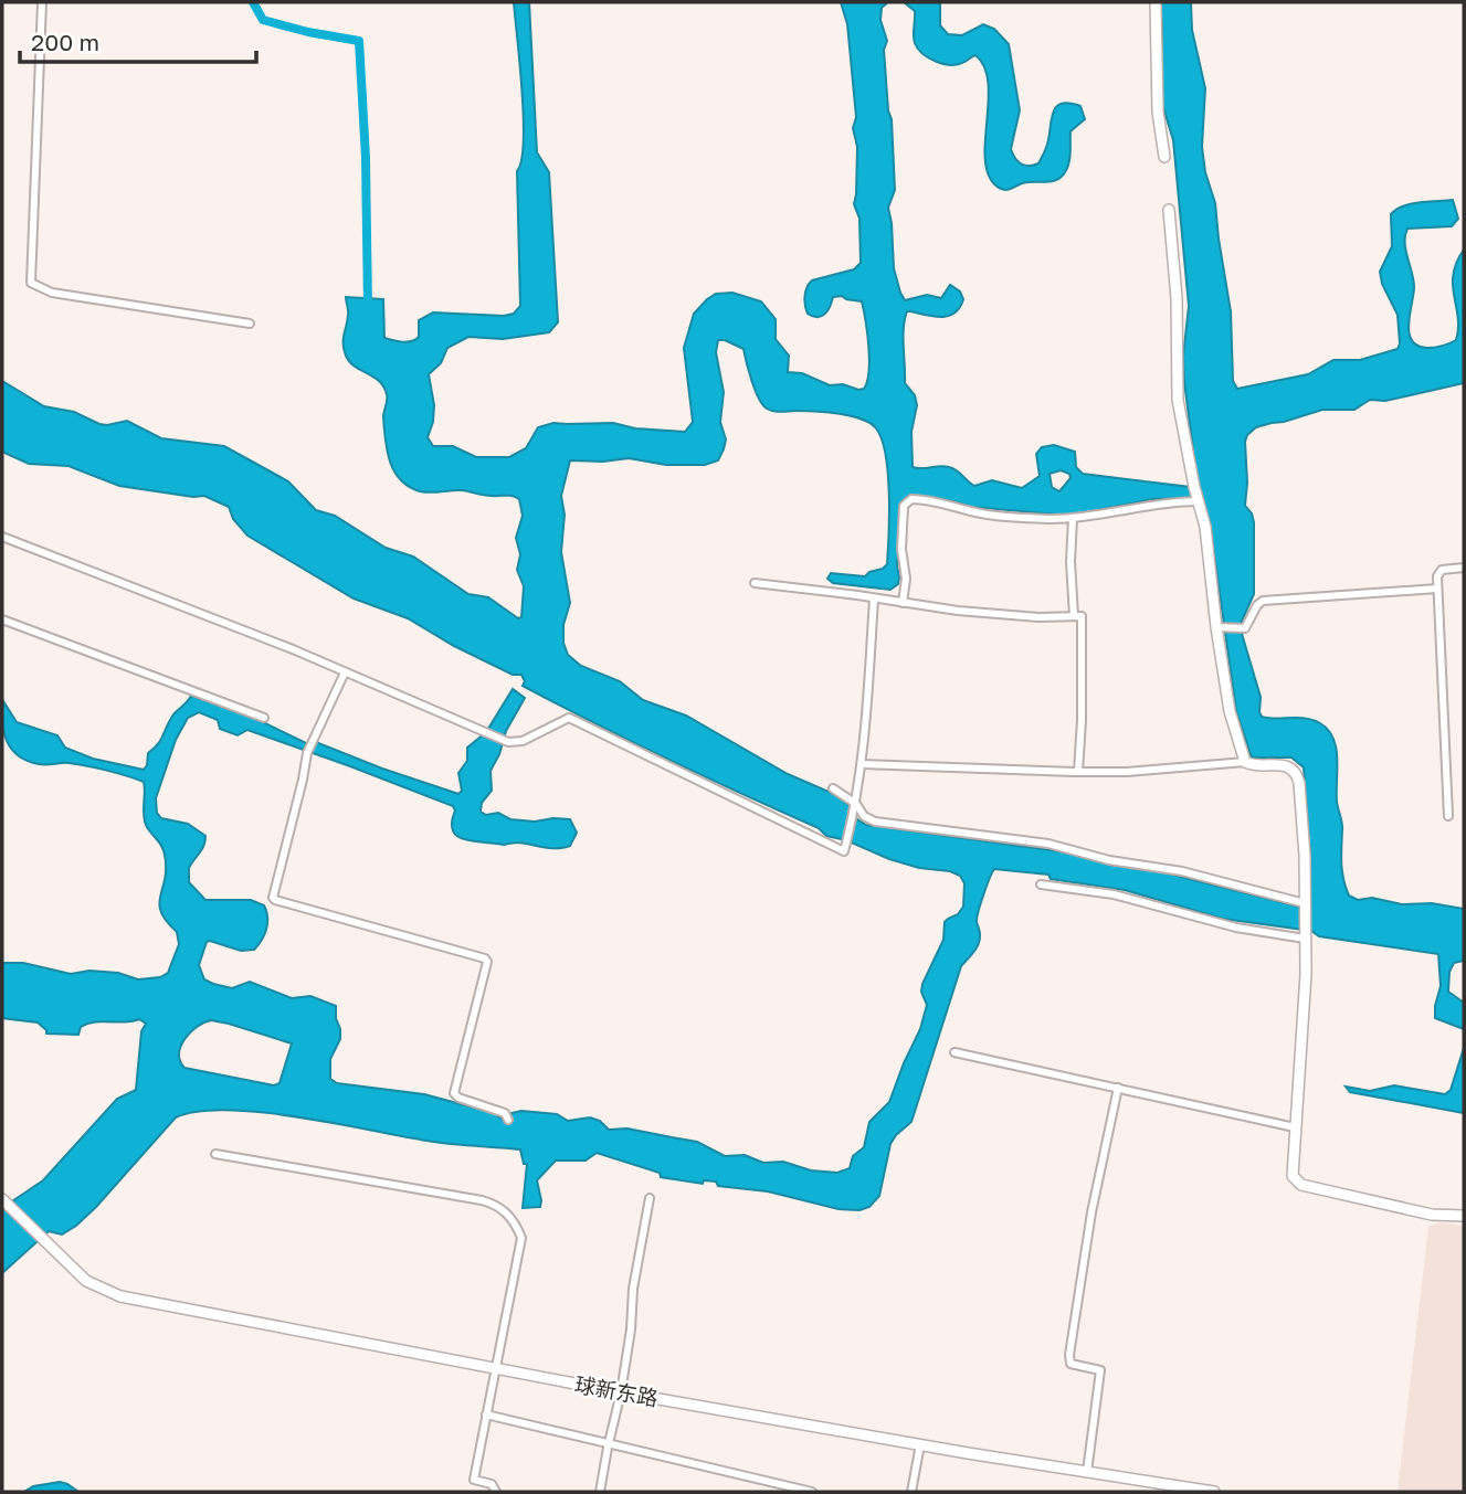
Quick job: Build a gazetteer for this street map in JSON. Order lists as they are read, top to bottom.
{
  "streets": {
    "street": ["球新东路"]
  },
  "scale_bar": "200 m"
}
